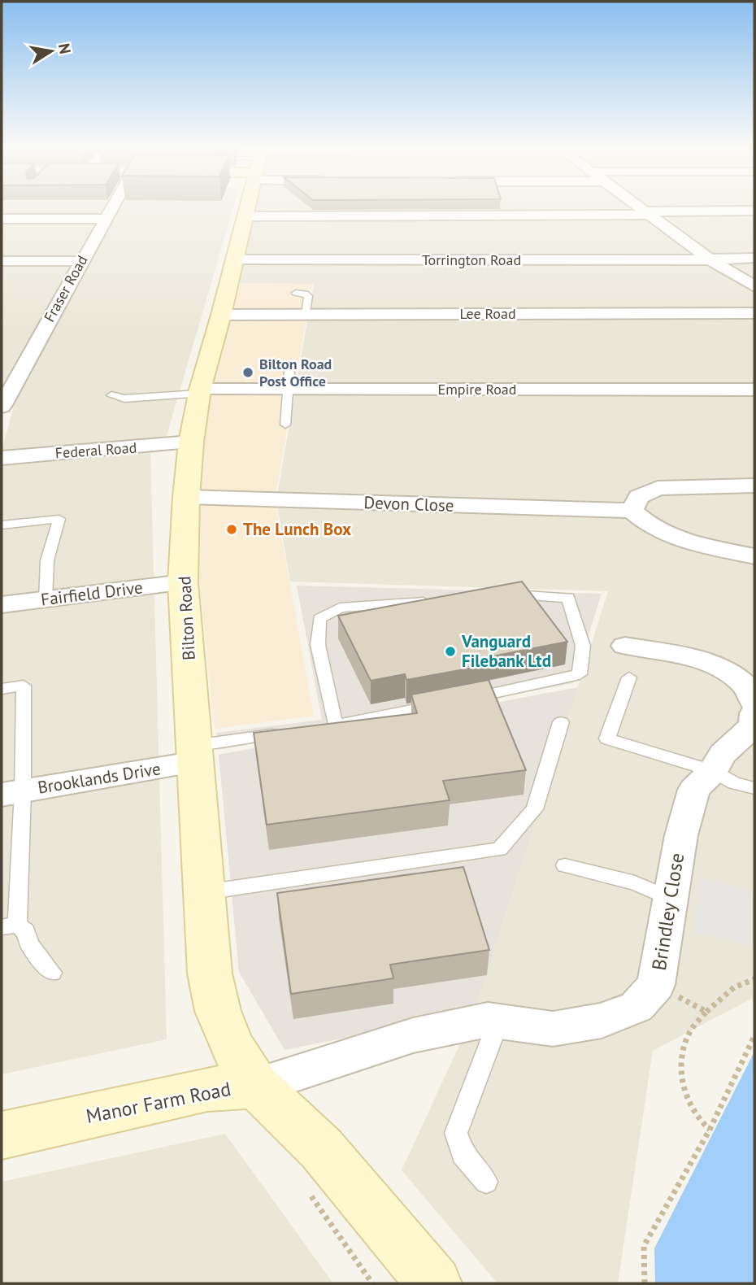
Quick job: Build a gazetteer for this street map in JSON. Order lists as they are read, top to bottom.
{
  "streets": {
    "street": [
      "Torrington Road",
      "Fraser Road",
      "Lee Road",
      "Empire Road",
      "Federal Road",
      "Devon Close",
      "Fairfield Drive",
      "Bilton Road",
      "Brooklands Drive",
      "Brindley Close",
      "Manor Farm Road"
    ]
  },
  "crossings": [
    ["Torrington Road", "Bilton Road"],
    ["Lee Road", "Bilton Road"],
    ["Empire Road", "Bilton Road"],
    ["Federal Road", "Bilton Road"],
    ["Devon Close", "Bilton Road"],
    ["Fairfield Drive", "Bilton Road"],
    ["Bilton Road", "Brooklands Drive"],
    ["Bilton Road", "Brindley Close"],
    ["Bilton Road", "Manor Farm Road"],
    ["Brindley Close", "Manor Farm Road"]
  ],
  "places": ["Bilton Road Post Office", "The Lunch Box", "Vanguard Filebank Ltd"],
  "north": "right"
}
